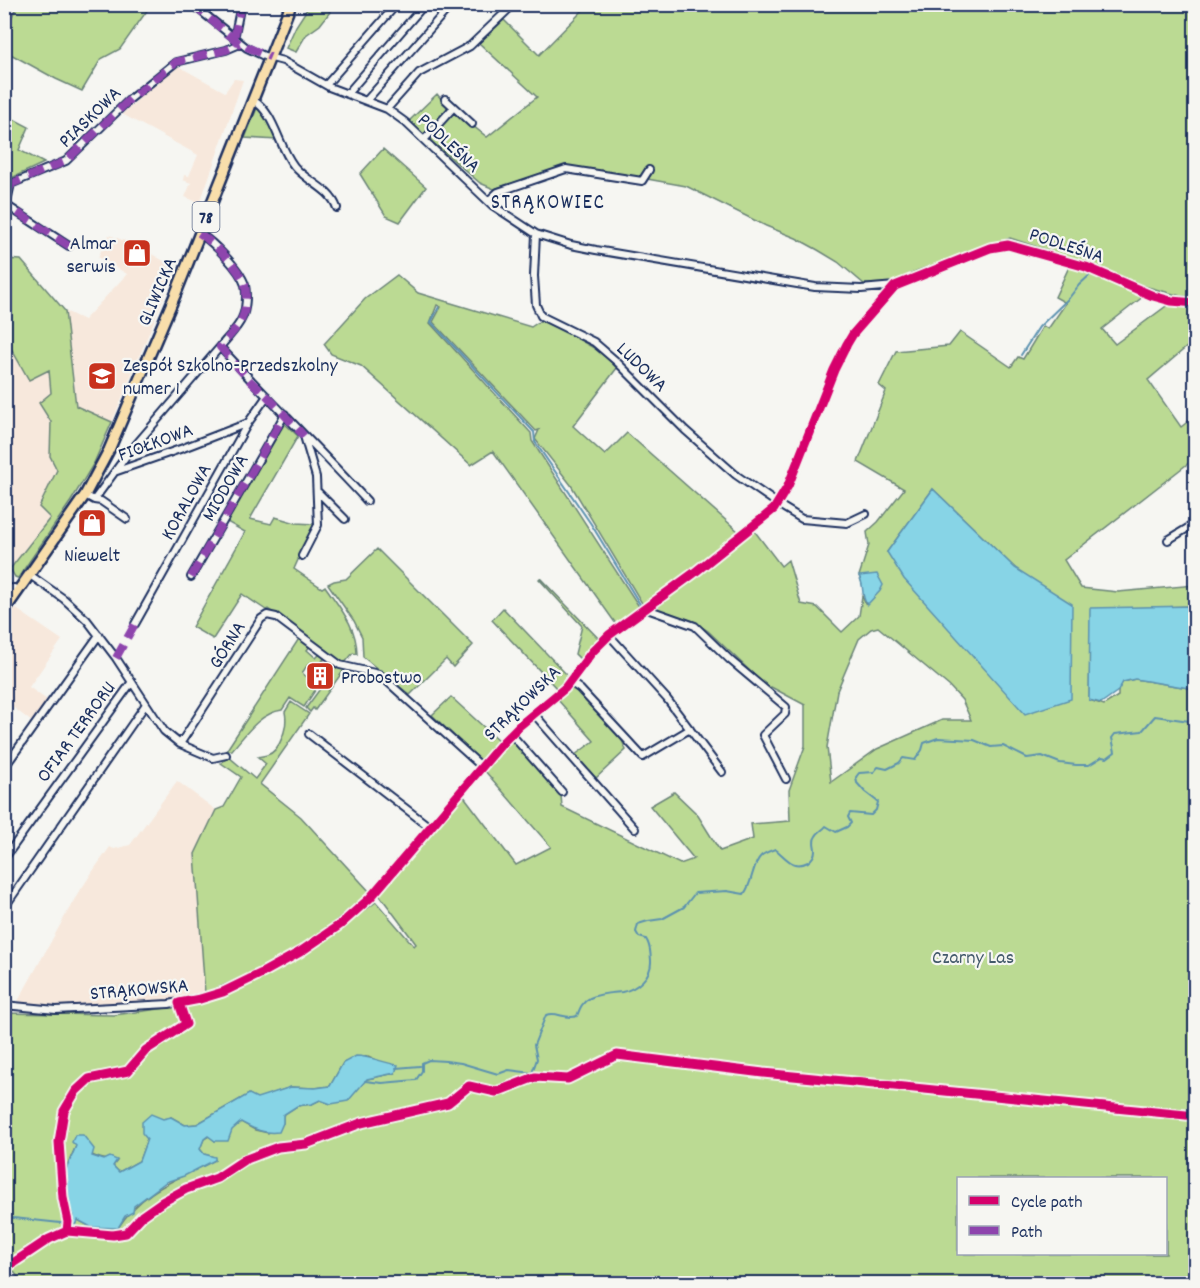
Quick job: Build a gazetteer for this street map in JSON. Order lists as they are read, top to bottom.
{
  "streets": {
    "main road": ["78", "GLIWICKA"],
    "street": [
      "PIASKOWA",
      "PODLEŚNA",
      "LUDOWA",
      "FIOŁKOWA",
      "MIODOWA",
      "KORALOWA",
      "GÓRNA",
      "STRĄKOWSKA",
      "OFIAR TERRORU"
    ]
  },
  "crossings": [
    ["PIASKOWA", "PODLEŚNA"],
    ["PODLEŚNA", "GLIWICKA"],
    ["PODLEŚNA", "LUDOWA"],
    ["PODLEŚNA", "STRĄKOWSKA"],
    ["LUDOWA", "STRĄKOWSKA"],
    ["FIOŁKOWA", "KORALOWA"],
    ["GÓRNA", "STRĄKOWSKA"]
  ],
  "districts": ["STRĄKOWIEC"],
  "parks": ["Czarny Las"],
  "places": {
    "shop": ["Almar serwis", "Niewelt"],
    "school or university": ["Zespół Szkolno-Przedszkolny numer 1"],
    "building": ["Probostwo"]
  },
  "legend": ["Cycle path", "Path"]
}
